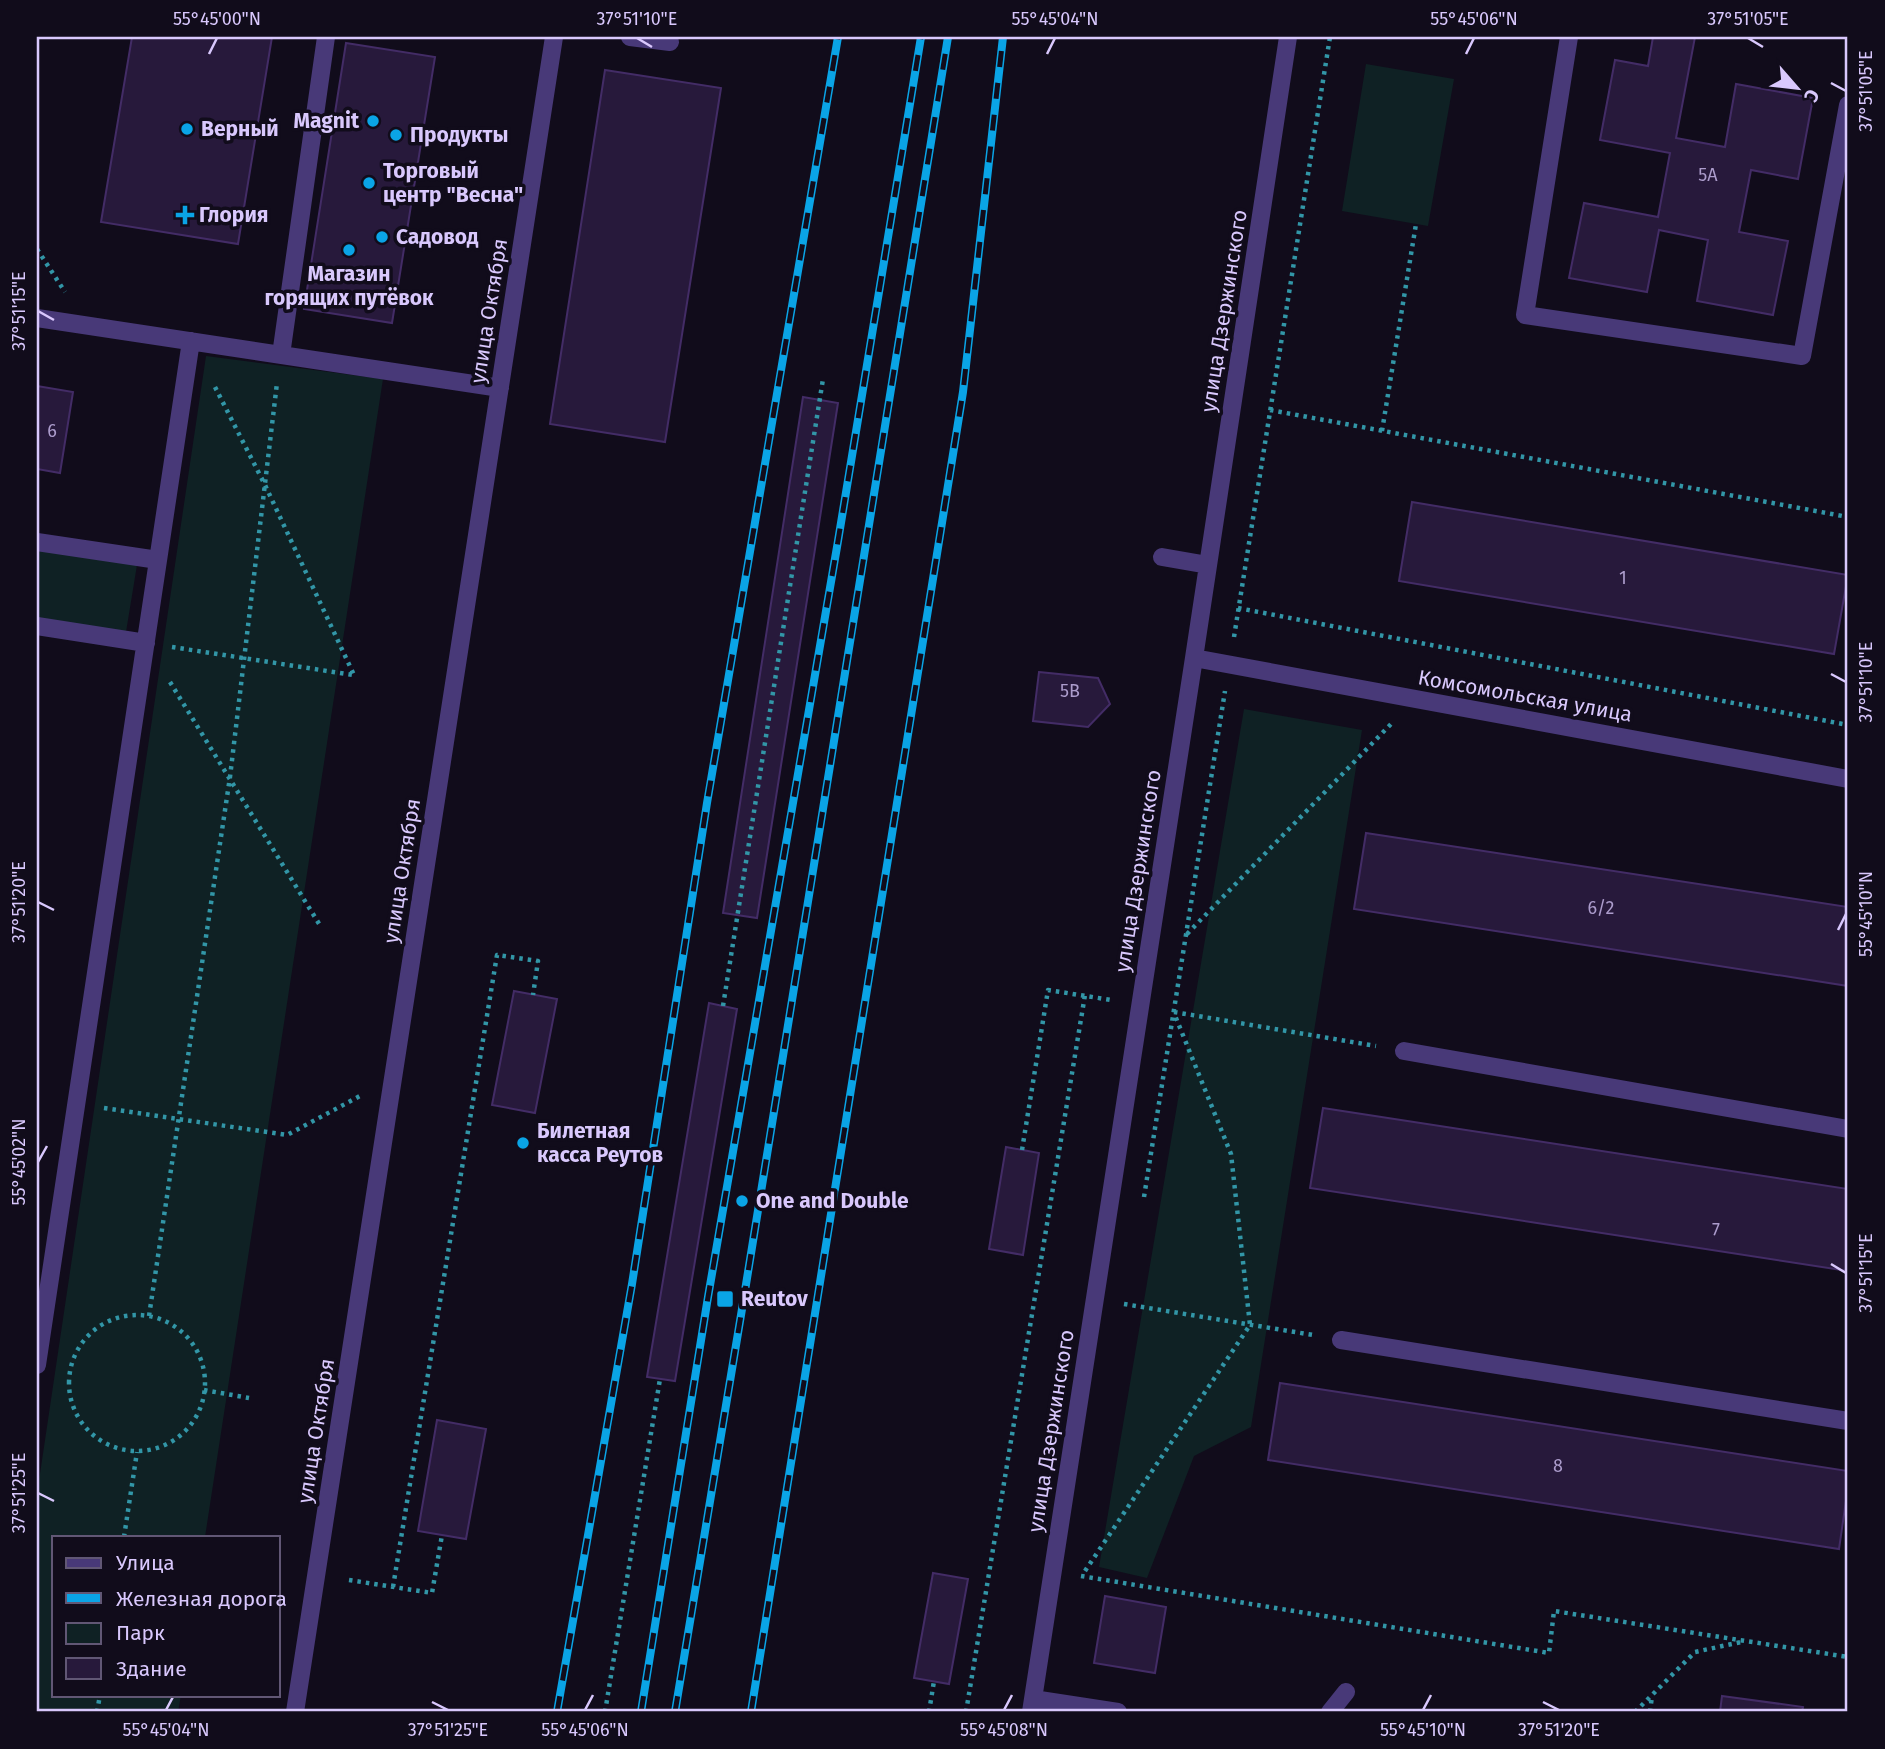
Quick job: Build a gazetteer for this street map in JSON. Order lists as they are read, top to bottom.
{
  "streets": {
    "street": ["улица Октября", "улица Дзержинского", "Комсомольская улица"]
  },
  "crossings": [
    ["улица Дзержинского", "Комсомольская улица"]
  ],
  "places": {
    "other": [
      "Magnit",
      "Верный",
      "Продукты",
      "Торговый центр \"Весна\"",
      "Садовод",
      "Магазин горящих путёвок",
      "Билетная касса Реутов",
      "One and Double"
    ],
    "health": ["Глория"],
    "transit": ["Reutov"]
  },
  "house_numbers": [
    "5А",
    "6",
    "1",
    "5В",
    "6/2",
    "7",
    "8"
  ],
  "legend": [
    "Улица",
    "Железная дорога",
    "Парк",
    "Здание"
  ],
  "north": "bottom right",
  "coordinates": [
    "55°45'00\"N",
    "37°51'10\"E",
    "55°45'04\"N",
    "55°45'06\"N",
    "37°51'05\"E",
    "37°51'15\"E",
    "37°51'20\"E",
    "55°45'10\"N",
    "55°45'02\"N",
    "37°51'25\"E",
    "55°45'08\"N"
  ]
}
